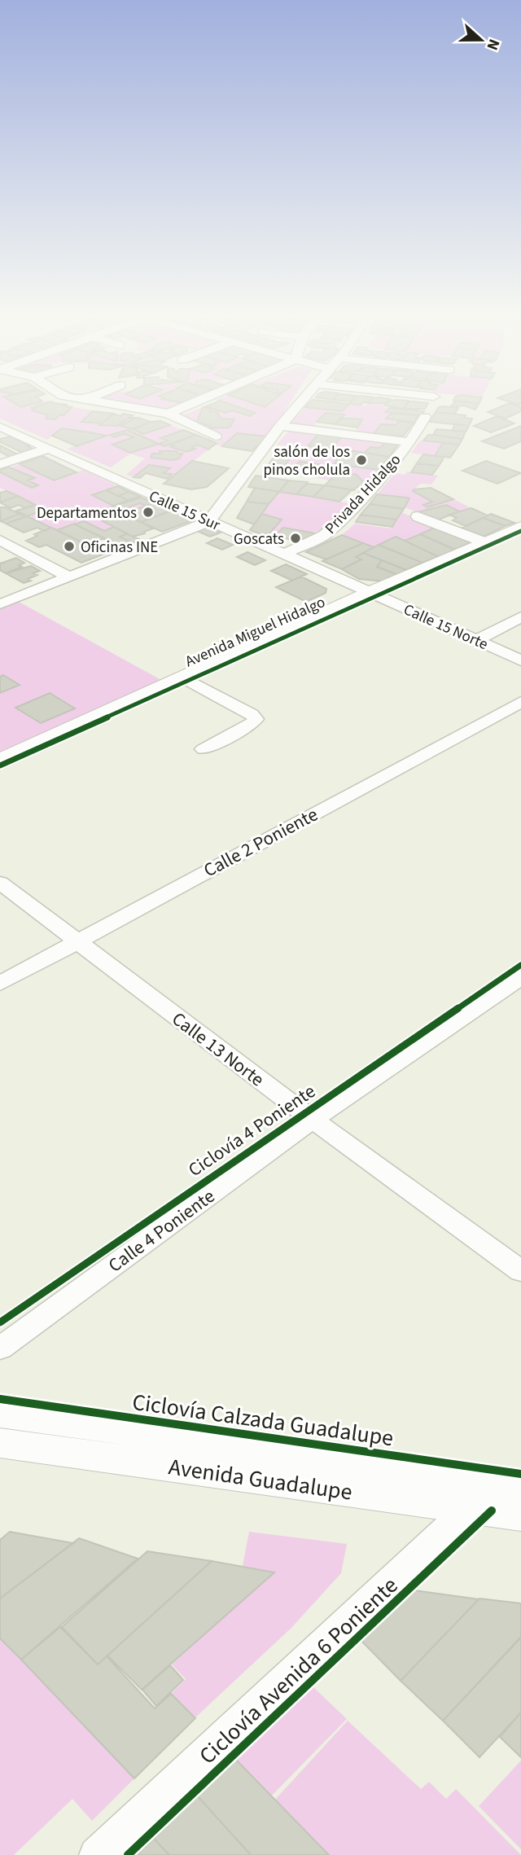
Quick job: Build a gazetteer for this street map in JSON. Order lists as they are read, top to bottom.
{
  "streets": {
    "street": [
      "Privada Hidalgo",
      "Calle 15 Sur",
      "Calle 15 Norte",
      "Avenida Miguel Hidalgo",
      "Calle 2 Poniente",
      "Calle 13 Norte",
      "Calle 4 Poniente",
      "Avenida Guadalupe"
    ],
    "cycle path": ["Ciclovía 4 Poniente", "Ciclovía Calzada Guadalupe", "Ciclovía Avenida 6 Poniente"]
  },
  "crossings": [
    ["Privada Hidalgo", "Calle 15 Sur"],
    ["Calle 15 Sur", "Calle 15 Norte"],
    ["Calle 15 Sur", "Avenida Miguel Hidalgo"],
    ["Calle 15 Norte", "Avenida Miguel Hidalgo"],
    ["Calle 2 Poniente", "Calle 13 Norte"],
    ["Calle 13 Norte", "Calle 4 Poniente"]
  ],
  "places": [
    "salón de los pinos cholula",
    "Departamentos",
    "Goscats",
    "Oficinas INE"
  ],
  "north": "right"
}
